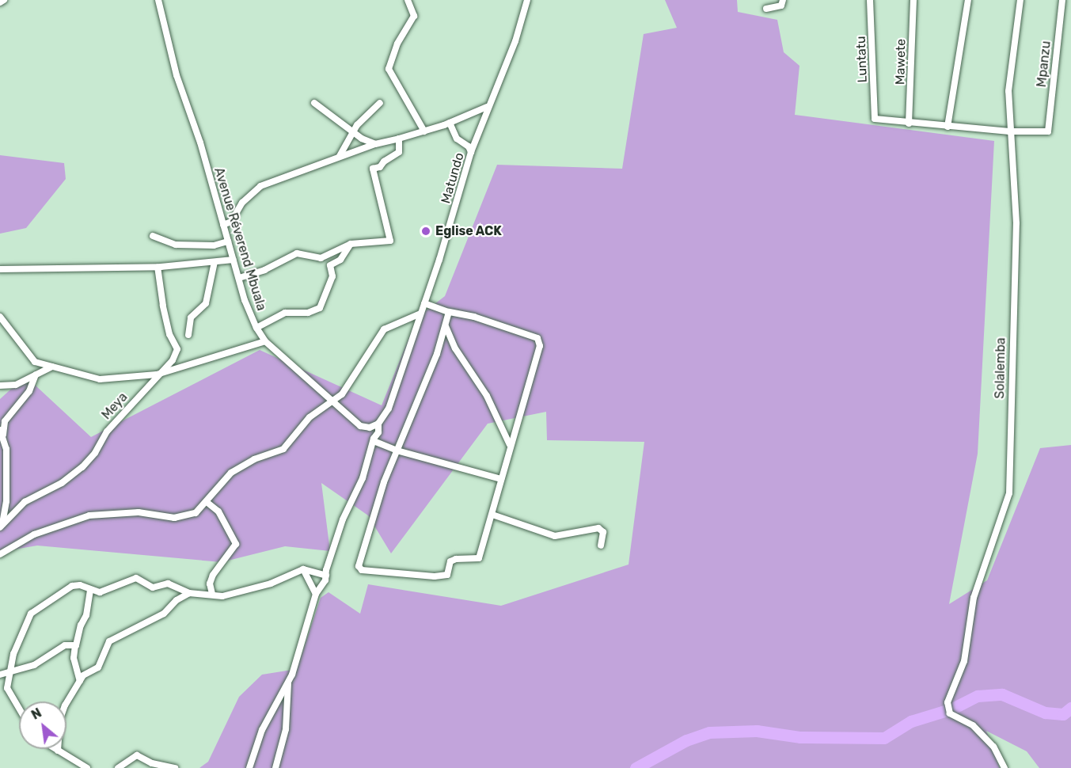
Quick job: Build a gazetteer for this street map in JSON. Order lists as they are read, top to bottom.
{
  "streets": {
    "street": [
      "Luntatu",
      "Mawete",
      "Mpanzu",
      "Matundo",
      "Avenue Réverend Mbuala",
      "Solalemba",
      "Meya"
    ]
  },
  "crossings": [
    ["Luntatu", "Mawete"],
    ["Mpanzu", "Solalemba"],
    ["Matundo", "Avenue Réverend Mbuala"]
  ],
  "places": ["Eglise ACK"],
  "north": "top left"
}
